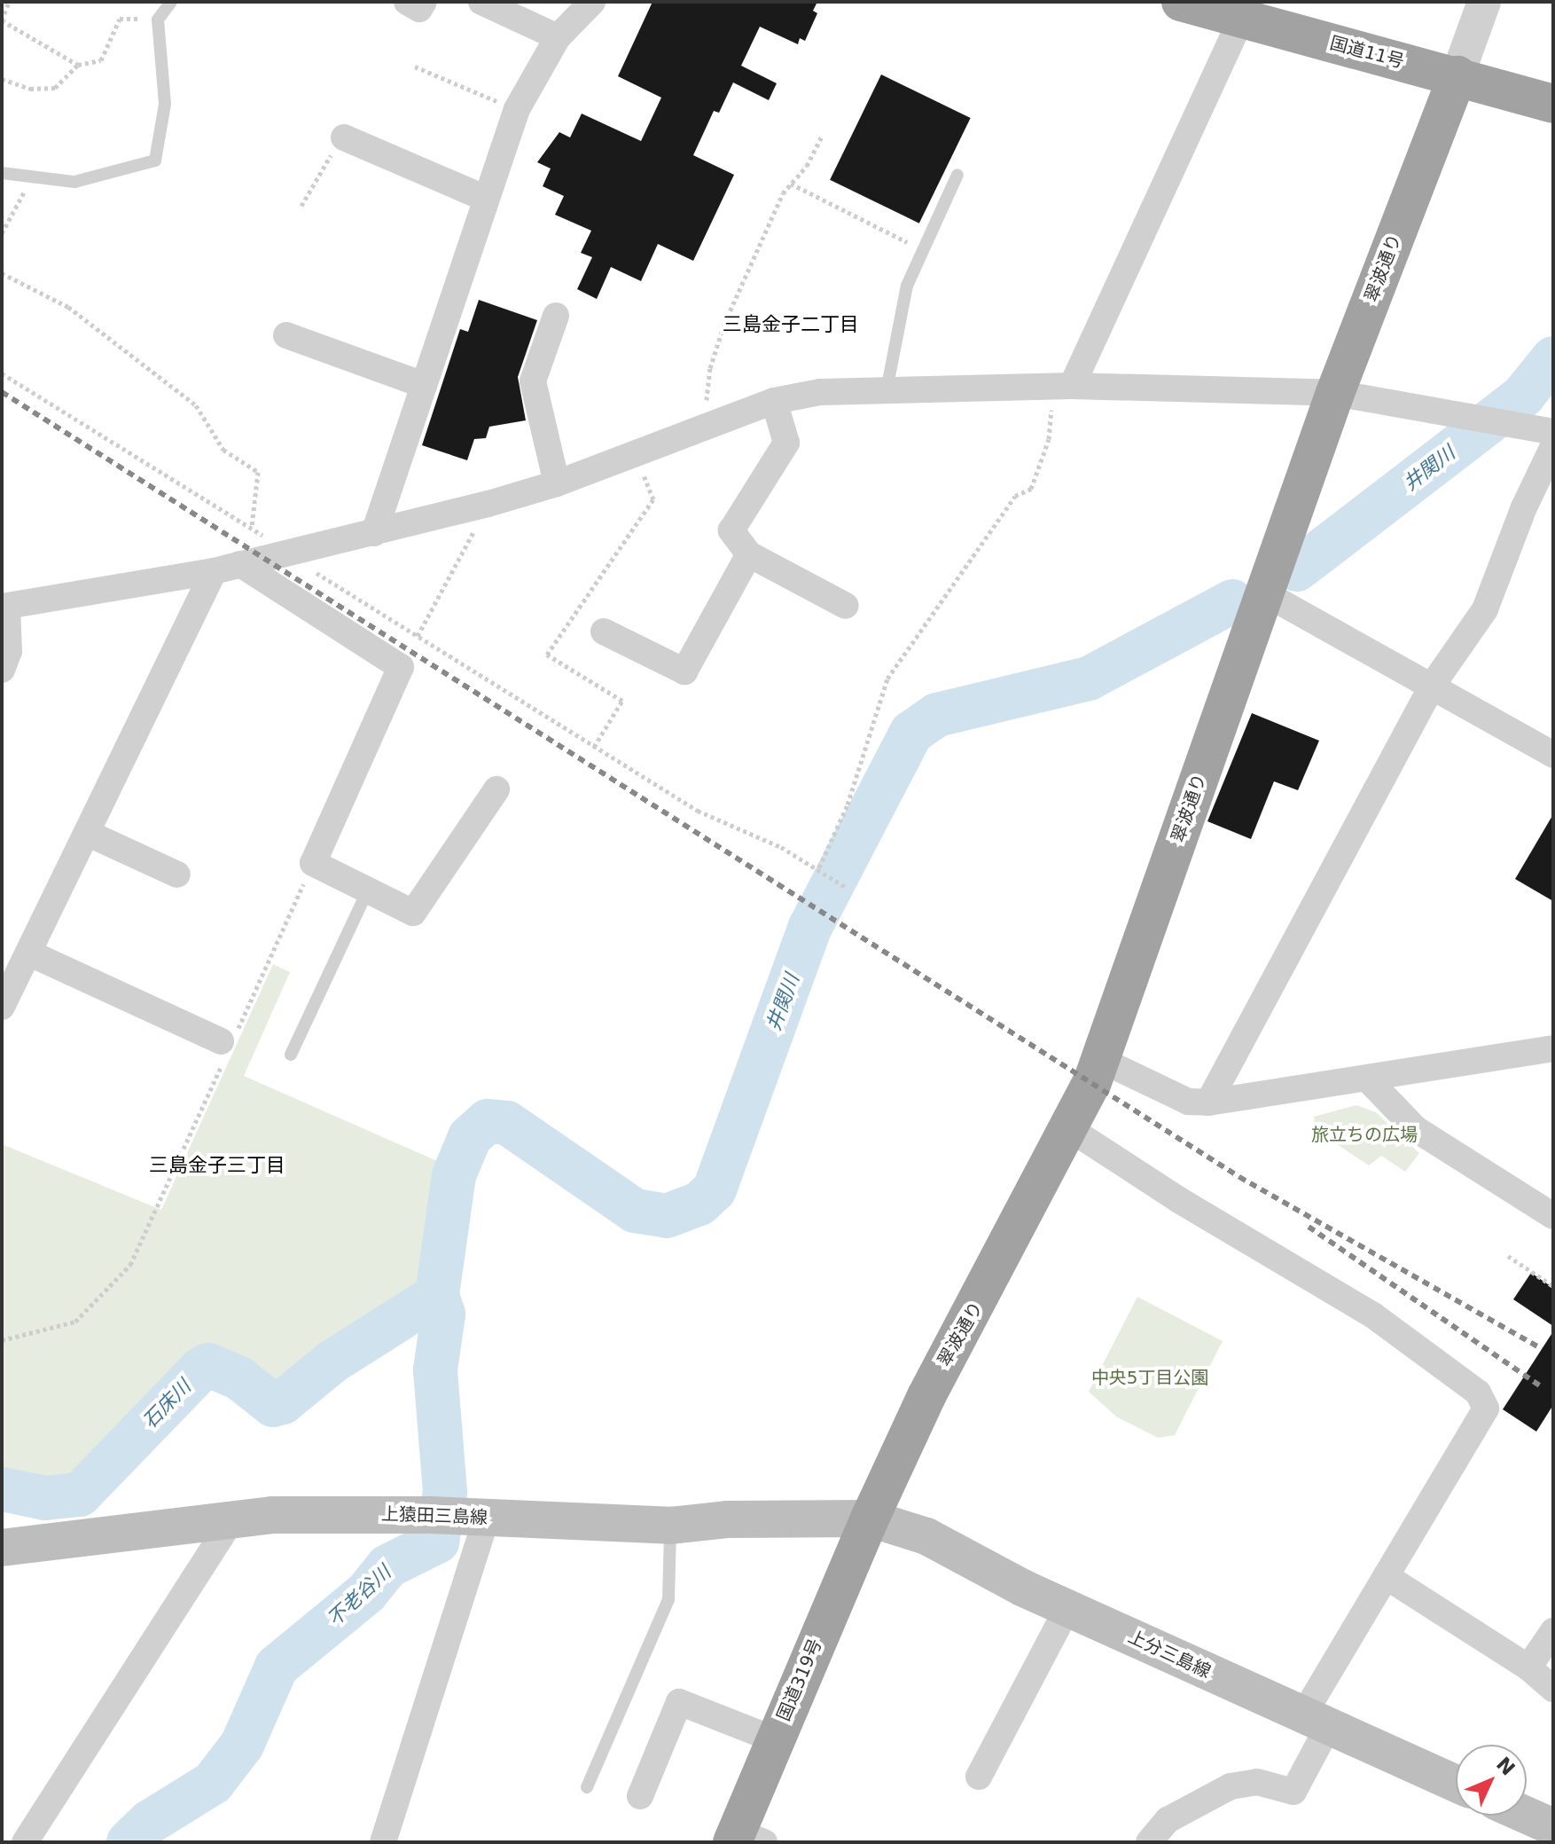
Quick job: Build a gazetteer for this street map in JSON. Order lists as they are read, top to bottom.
{
  "streets": {
    "highway": ["国道11号", "翠波通り", "国道319号"],
    "main road": ["上猿田三島線", "上分三島線"]
  },
  "crossings": [
    ["国道11号", "翠波通り"],
    ["翠波通り", "上猿田三島線"],
    ["翠波通り", "上分三島線"],
    ["翠波通り", "国道319号"],
    ["上猿田三島線", "上分三島線"],
    ["上猿田三島線", "国道319号"],
    ["上分三島線", "国道319号"]
  ],
  "districts": ["三島金子二丁目", "三島金子三丁目"],
  "water": ["井関川", "石床川", "不老谷川"],
  "parks": ["旅立ちの広場", "中央5丁目公園"],
  "north": "top right"
}
